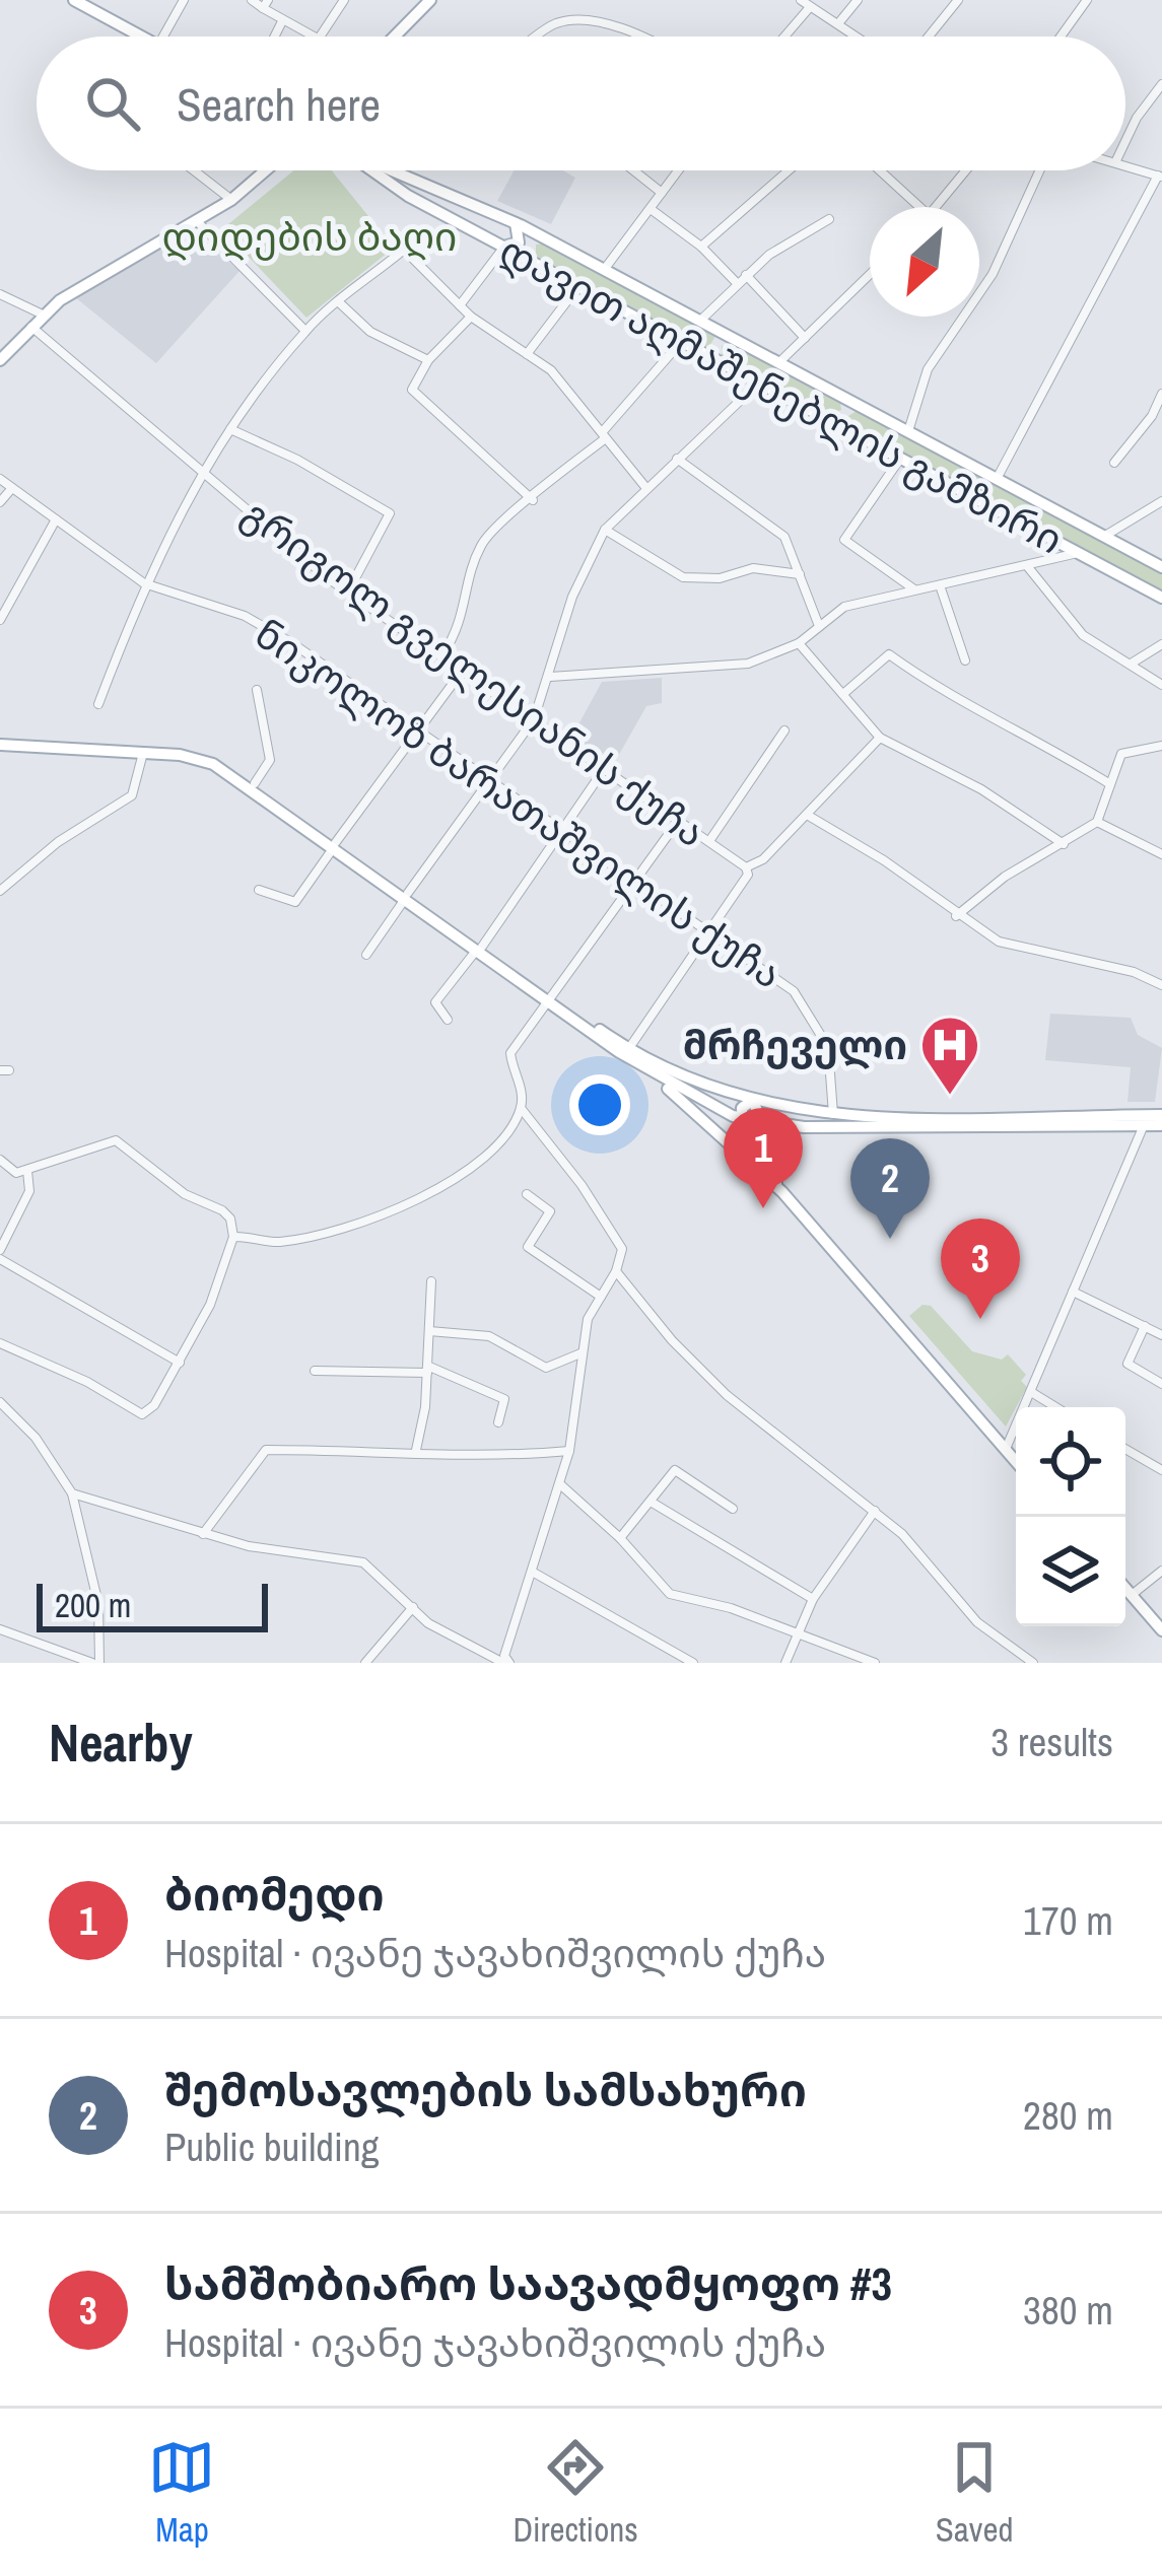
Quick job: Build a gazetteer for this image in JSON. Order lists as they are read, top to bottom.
{
  "streets": {
    "main road": ["დავით აღმაშენებლის გამზირი"],
    "street": ["გრიგოლ გველესიანის ქუჩა", "ნიკოლოზ ბარათაშვილის ქუჩა"]
  },
  "parks": ["დიდების ბაღი"],
  "places": {
    "hospital": ["მრჩეველი"]
  },
  "scale_bar": "200 m",
  "north": "bottom left",
  "page": {
    "search": "Search here",
    "pins": ["1", "2", "3"],
    "scale": "200 m",
    "heading": ["Nearby", "3 results"],
    "list": [
      {
        "mark": "1",
        "name": "ბიომედი",
        "note": "Hospital · ივანე ჯავახიშვილის ქუჩა",
        "value": "170 m"
      },
      {
        "mark": "2",
        "name": "შემოსავლების სამსახური",
        "note": "Public building",
        "value": "280 m"
      },
      {
        "mark": "3",
        "name": "სამშობიარო საავადმყოფო #3",
        "note": "Hospital · ივანე ჯავახიშვილის ქუჩა",
        "value": "380 m"
      }
    ],
    "nav": ["Map", "Directions", "Saved"]
  }
}
